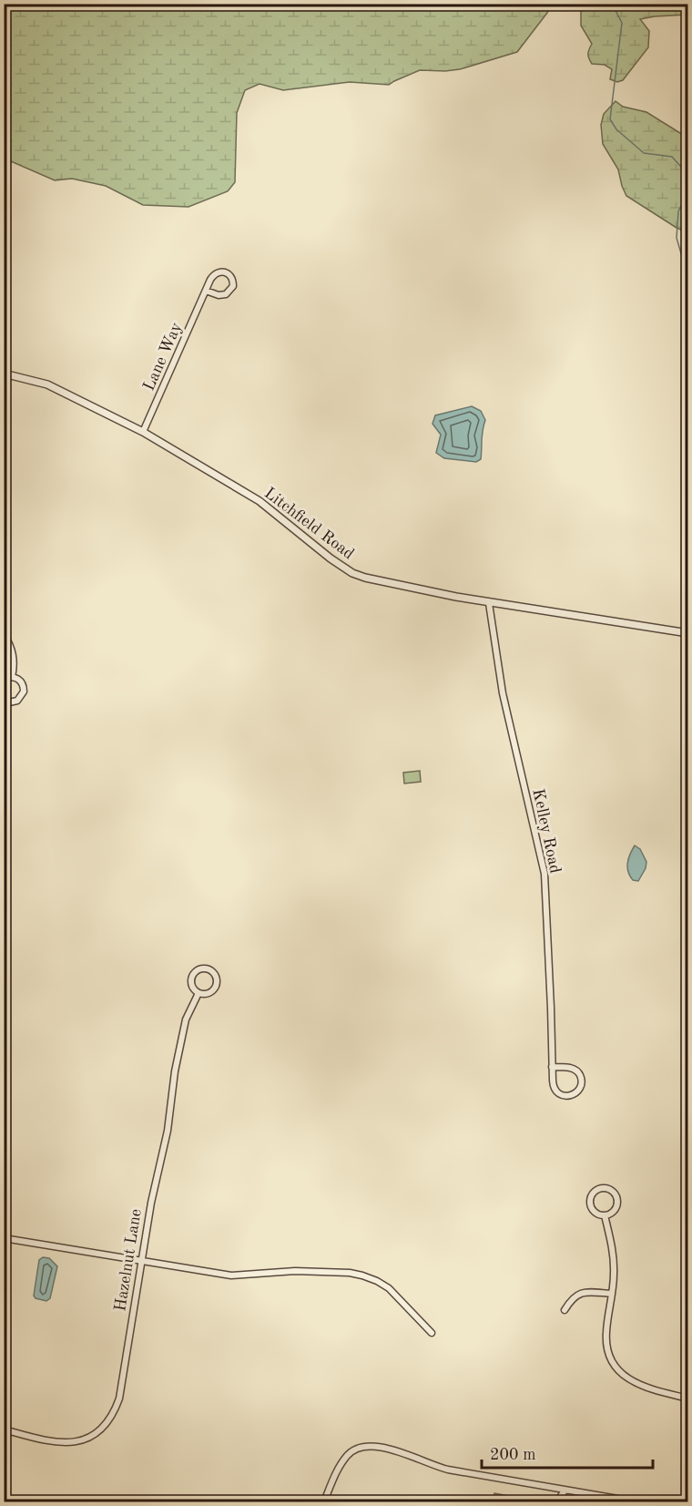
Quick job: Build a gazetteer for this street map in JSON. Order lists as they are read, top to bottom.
{
  "streets": {
    "street": [
      "Lane Way",
      "Litchfield Road",
      "Kelley Road",
      "Hazelnut Lane"
    ]
  },
  "crossings": [
    ["Lane Way", "Litchfield Road"],
    ["Litchfield Road", "Kelley Road"]
  ],
  "scale_bar": "200 m"
}
